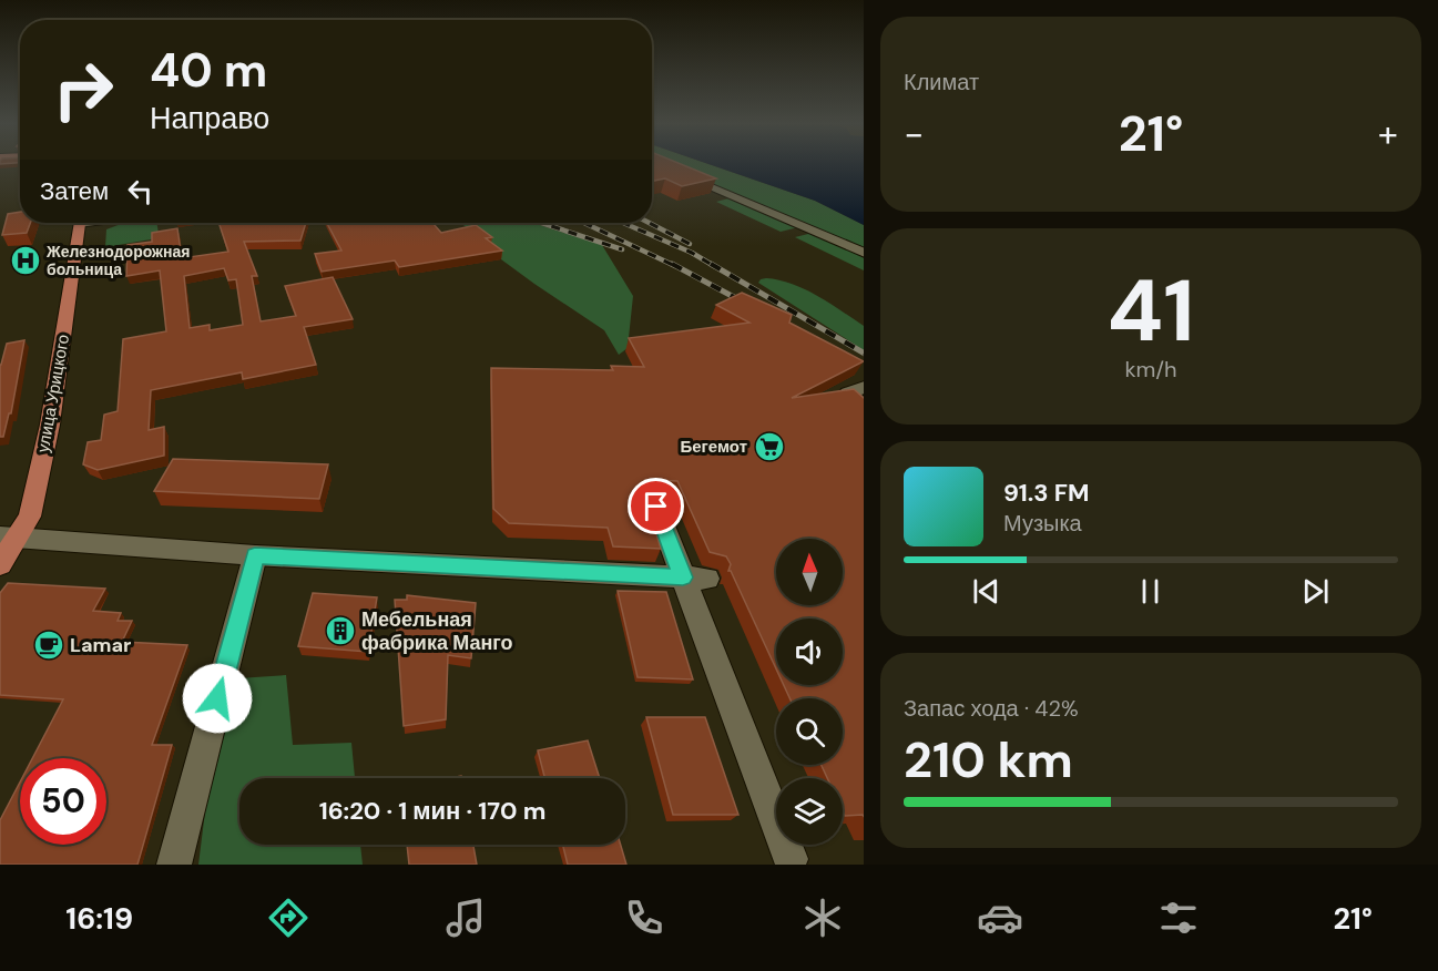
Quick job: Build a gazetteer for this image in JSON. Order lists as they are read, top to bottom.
{
  "streets": {
    "main road": ["улица Урицкого"]
  },
  "places": {
    "hospital": ["Железнодорожная больница"],
    "supermarket": ["Бегемот"],
    "building": ["Мебельная фабрика Манго"],
    "cafe": ["Lamar"]
  },
  "north": "top",
  "page": {
    "tile": [
      "Климат",
      ["41", "km/h"],
      ["Запас хода · 42%", "210 km"]
    ],
    "turn": ["40 m", "Направо"],
    "heat": ["−", "21°", "+"],
    "then": "Затем",
    "song": ["91.3 FM", "Музыка"],
    "limit": "50",
    "trip": "16:20 · 1 мин · 170 m",
    "tabs": ["16:19", "21°"]
  }
}
